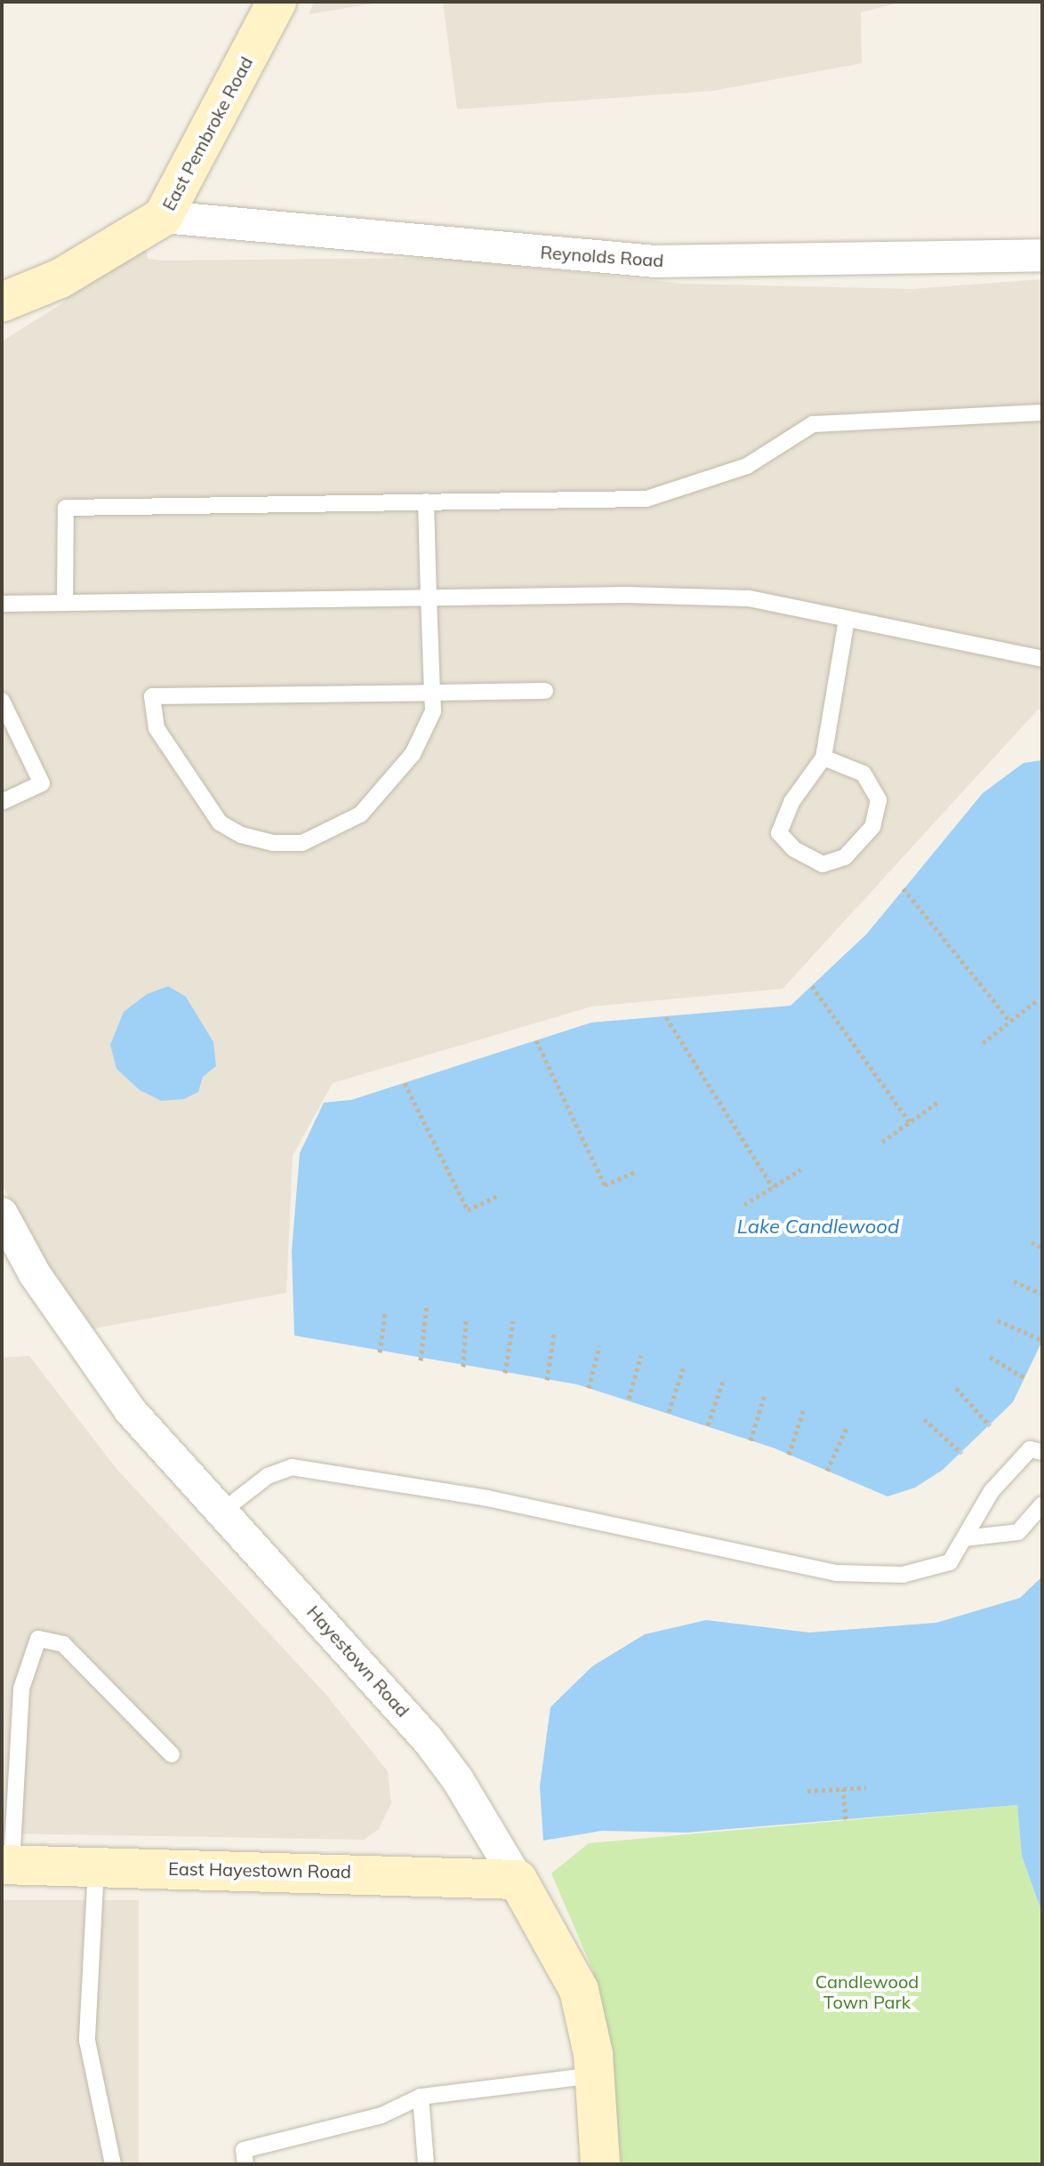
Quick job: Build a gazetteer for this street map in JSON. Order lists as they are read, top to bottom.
{
  "streets": {
    "street": [
      "East Pembroke Road",
      "Reynolds Road",
      "Hayestown Road",
      "East Hayestown Road"
    ]
  },
  "crossings": [
    ["East Pembroke Road", "Reynolds Road"],
    ["Hayestown Road", "East Hayestown Road"]
  ],
  "water": ["Lake Candlewood"],
  "parks": ["Candlewood Town Park"]
}
